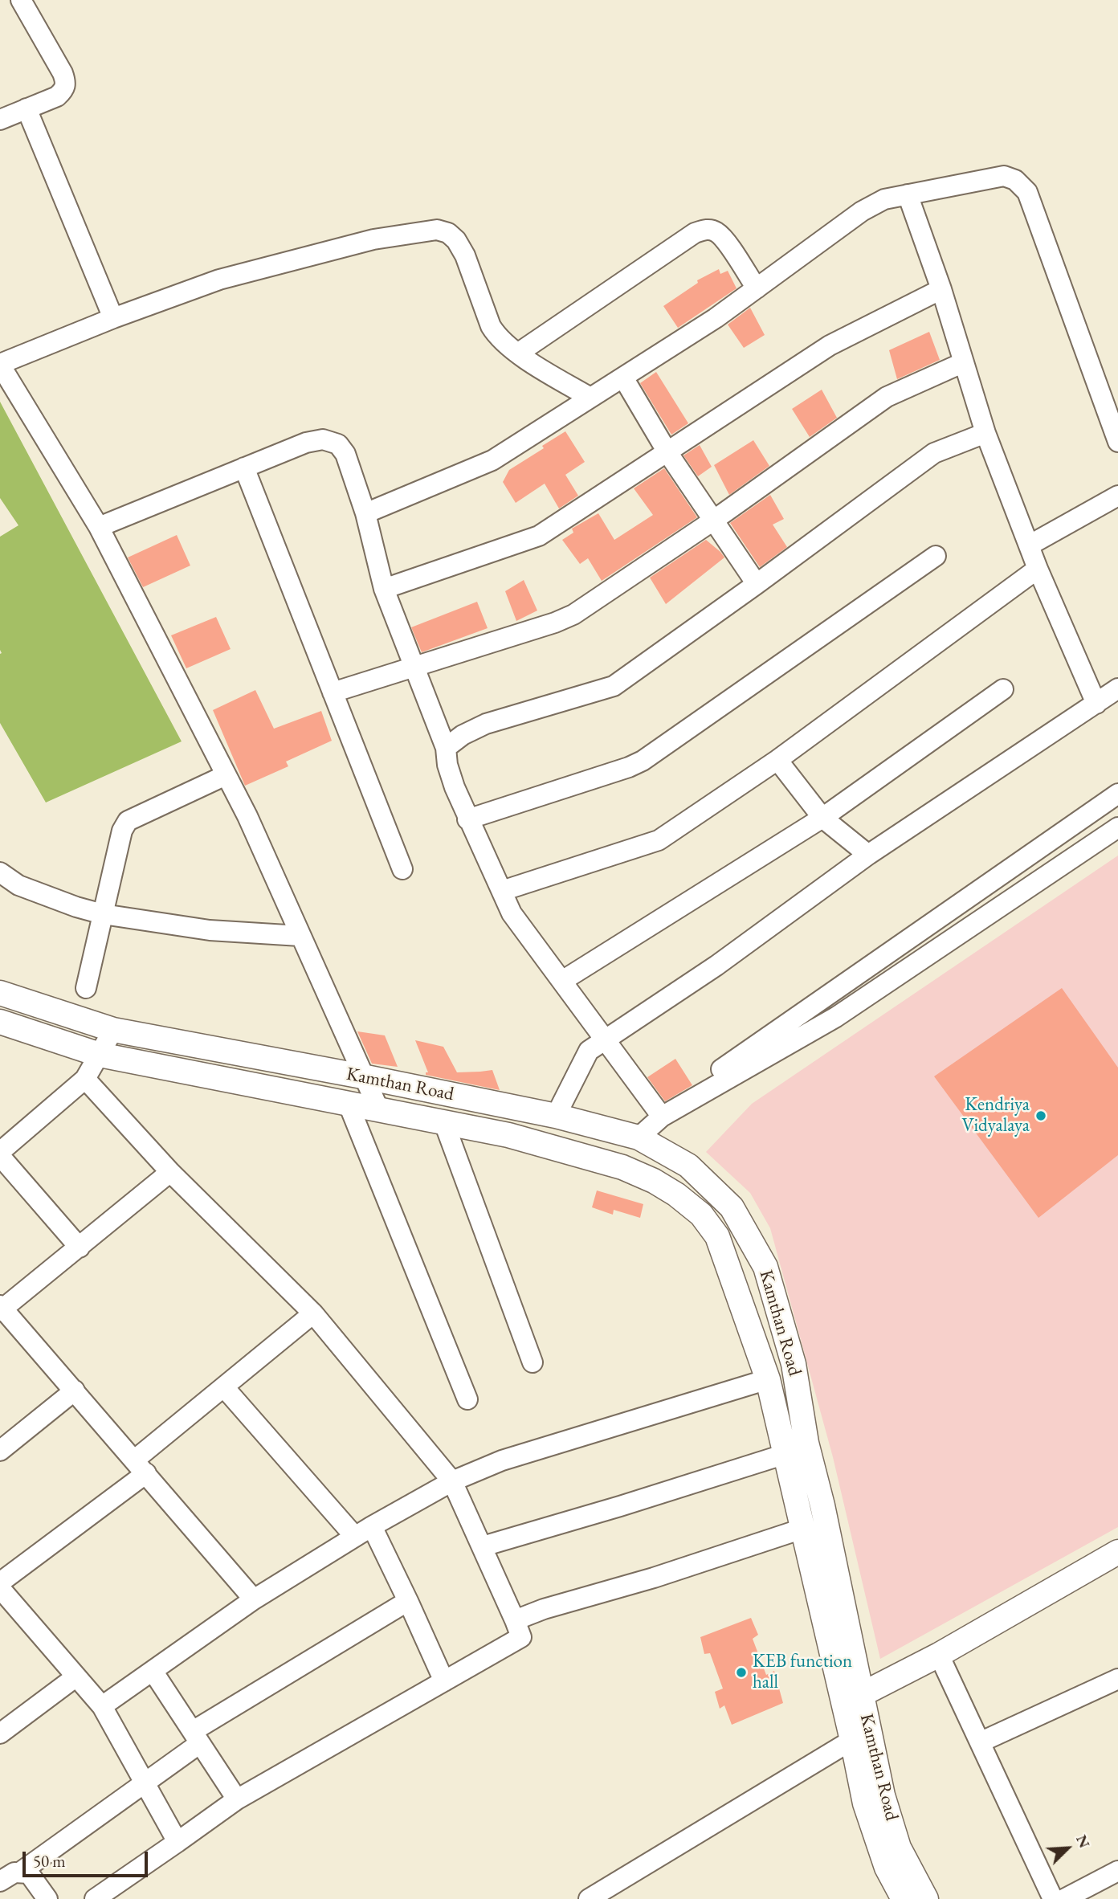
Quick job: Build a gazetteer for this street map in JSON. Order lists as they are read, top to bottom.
{
  "streets": {
    "main road": ["Kamthan Road"]
  },
  "places": ["Kendriya Vidyalaya", "KEB function hall"],
  "scale_bar": "50 m",
  "north": "top right"
}
